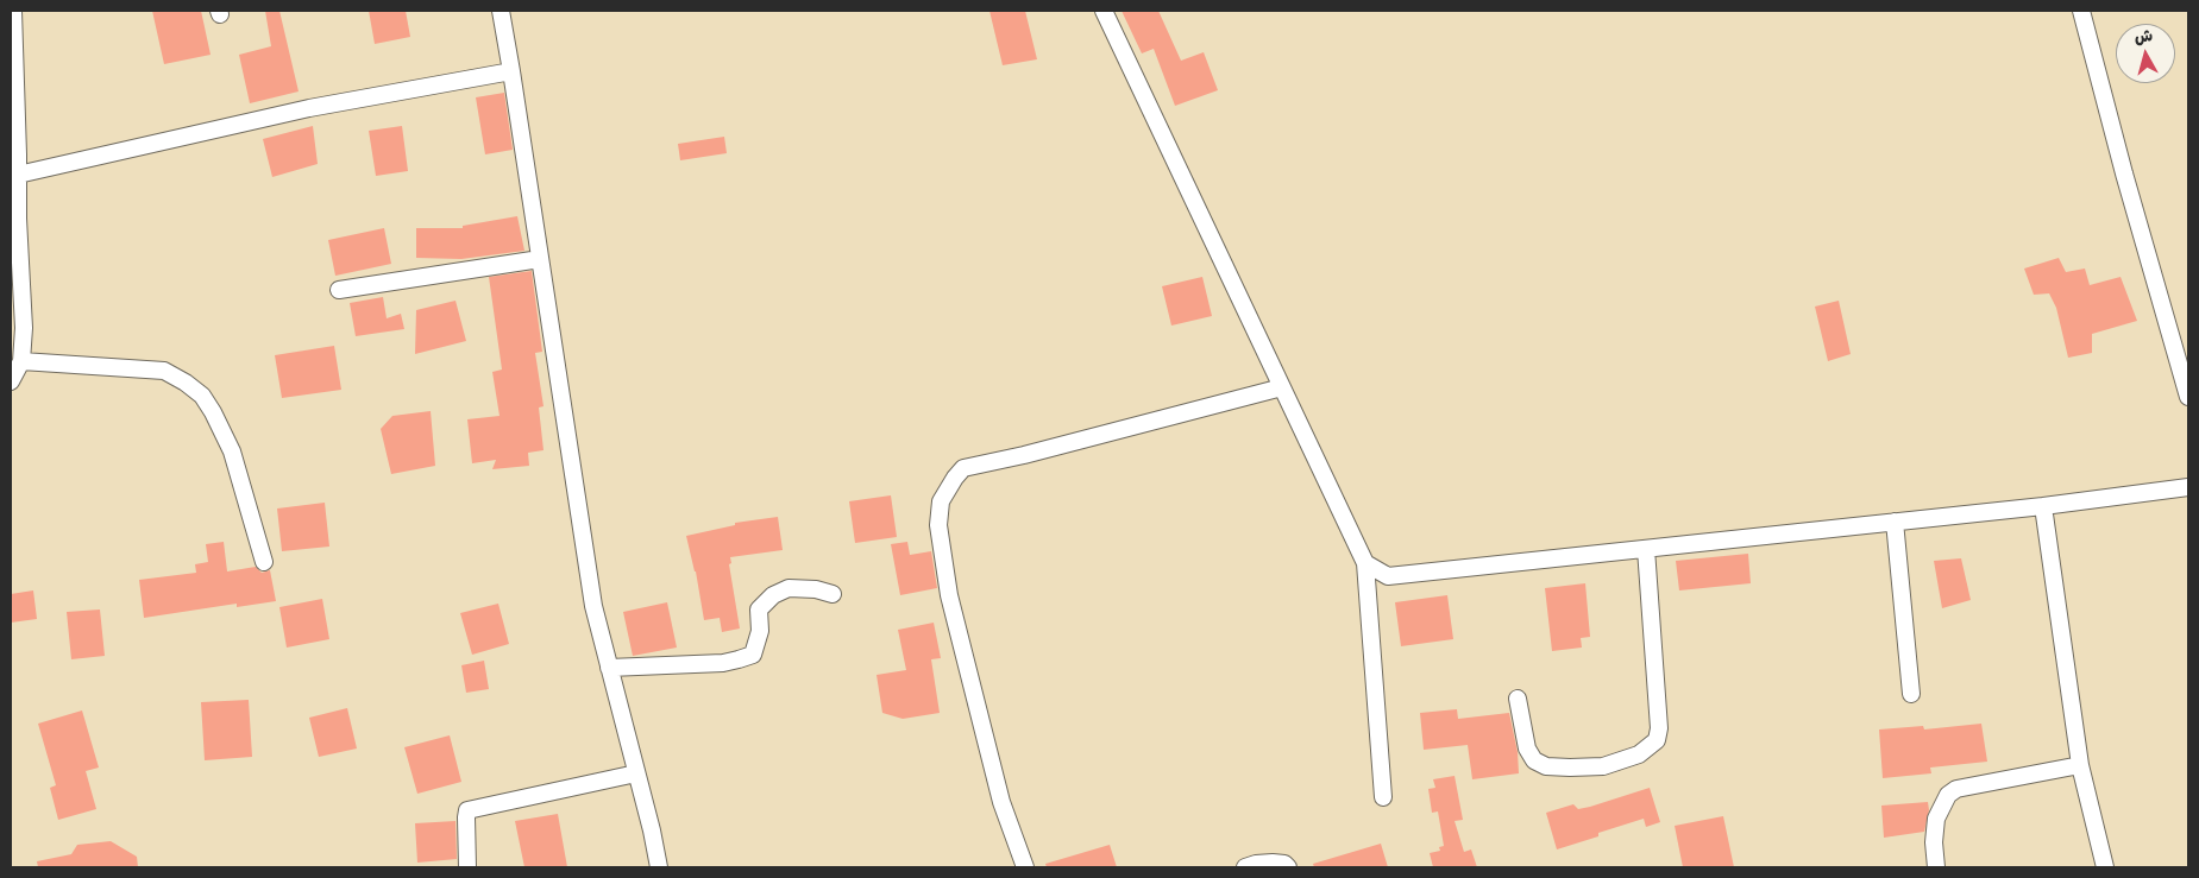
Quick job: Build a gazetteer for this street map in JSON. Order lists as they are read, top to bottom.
{
  "north": "top"
}
